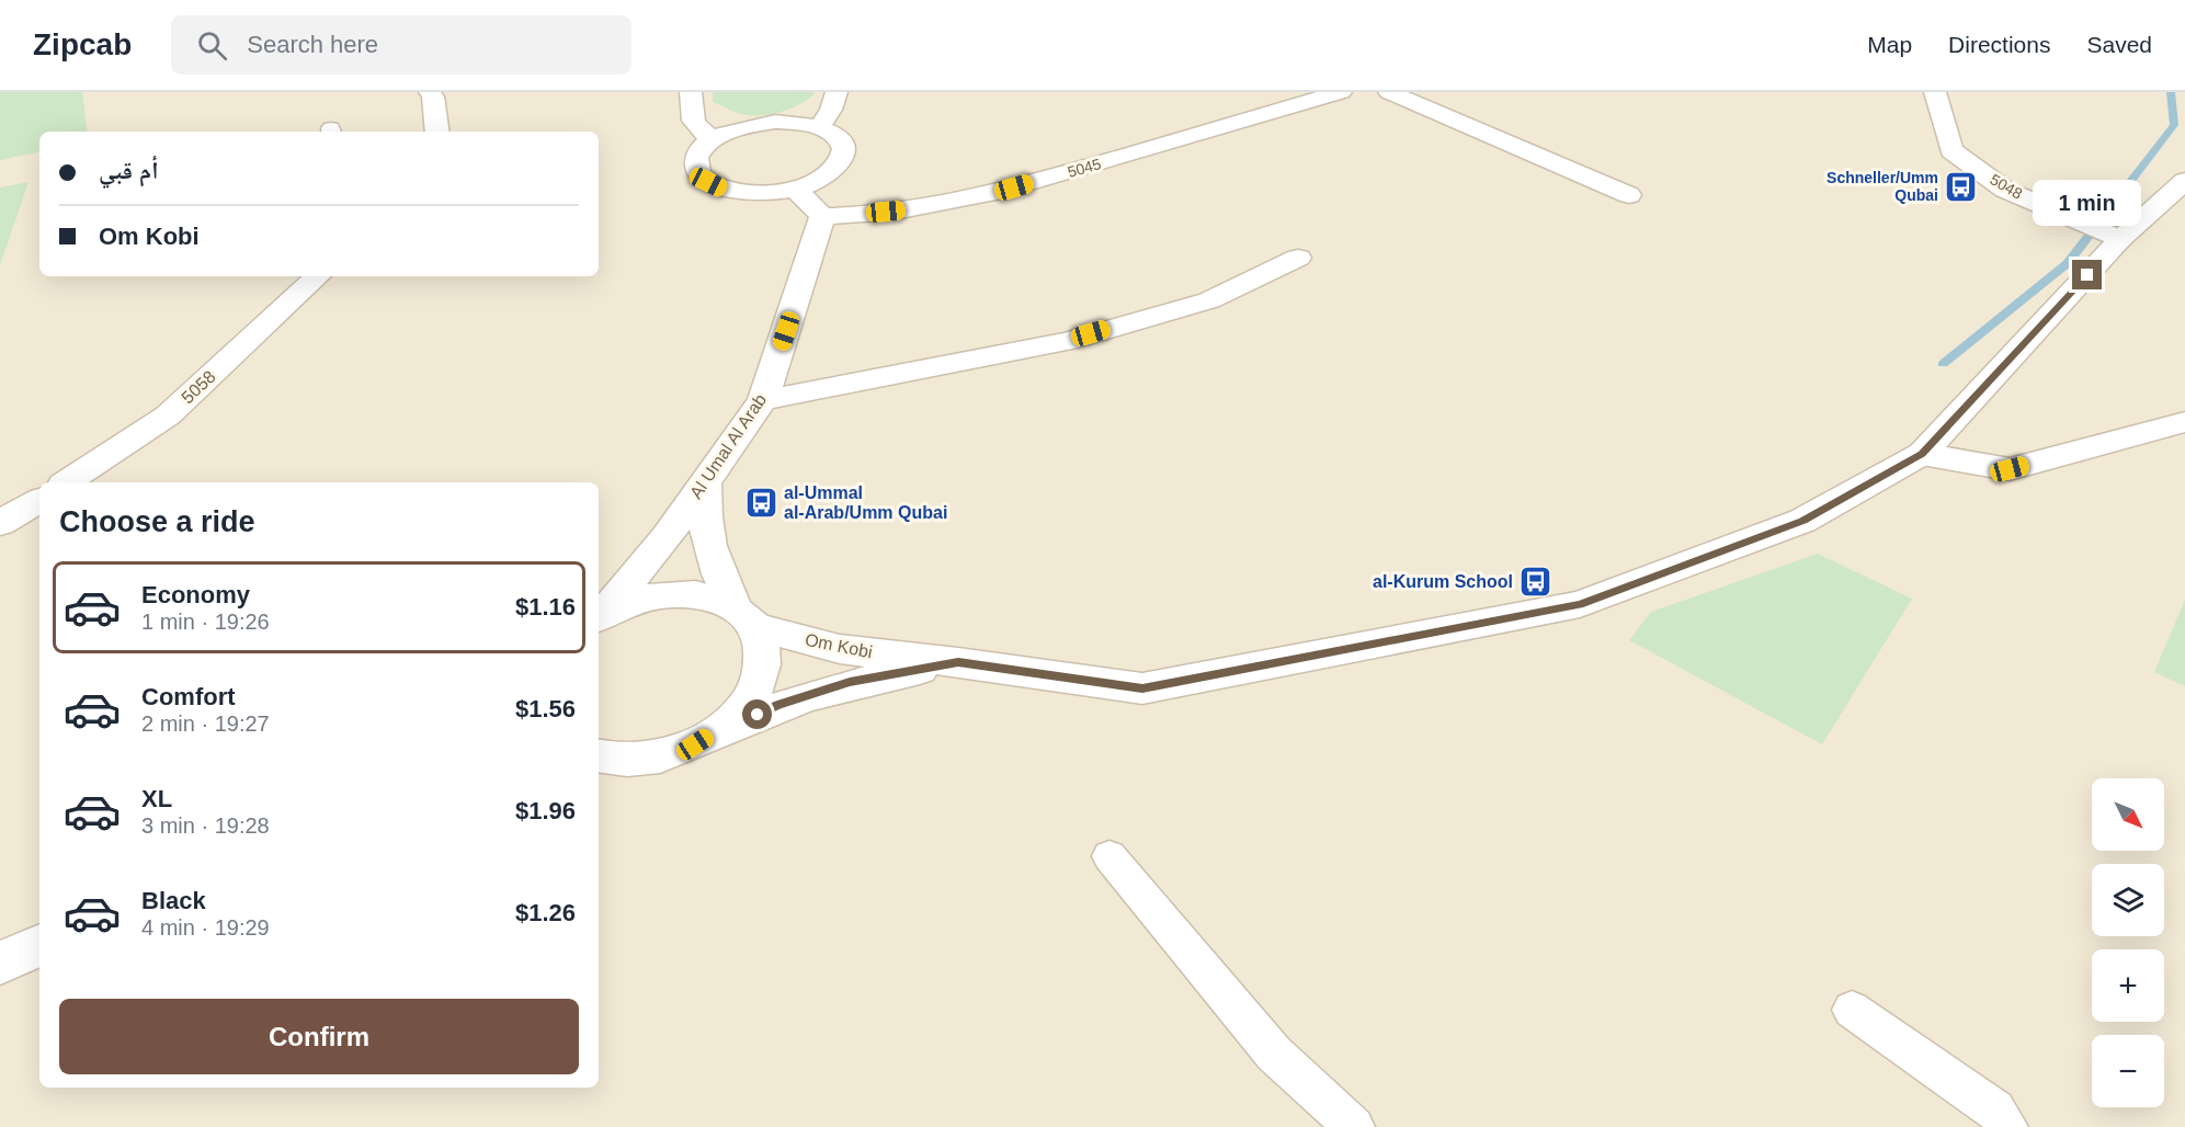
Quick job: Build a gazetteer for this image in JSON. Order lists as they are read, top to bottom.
{
  "streets": {
    "street": [
      "5045",
      "5048",
      "5058",
      "Al Umal Al Arab",
      "Om Kobi"
    ]
  },
  "crossings": [
    ["5045", "Al Umal Al Arab"],
    ["5048", "Om Kobi"],
    ["Al Umal Al Arab", "Om Kobi"]
  ],
  "places": {
    "bus stop": ["Schneller/Umm Qubai", "al-Ummal al-Arab/Umm Qubai", "al-Kurum School"]
  },
  "north": "bottom right",
  "page": {
    "header": "Zipcab",
    "search": "Search here",
    "nav": ["Map", "Directions", "Saved"],
    "banner": ["أم قبي", "Om Kobi"],
    "bubble": "1 min",
    "heading": "Choose a ride",
    "list": [
      {
        "name": "Economy",
        "note": "1 min · 19:26",
        "value": "$1.16"
      },
      {
        "name": "Comfort",
        "note": "2 min · 19:27",
        "value": "$1.56"
      },
      {
        "name": "XL",
        "note": "3 min · 19:28",
        "value": "$1.96"
      },
      {
        "name": "Black",
        "note": "4 min · 19:29",
        "value": "$1.26"
      }
    ],
    "map_buttons": ["+", "−"],
    "buttons": "Confirm"
  }
}
